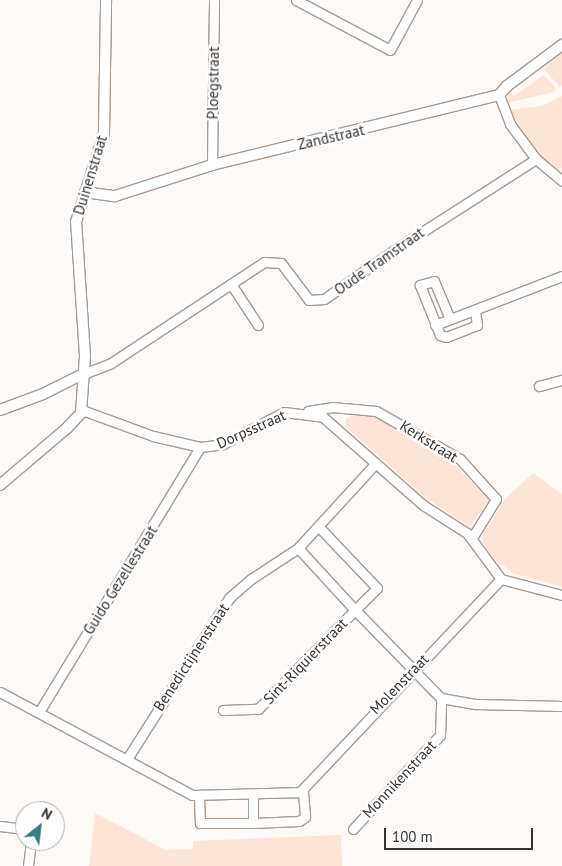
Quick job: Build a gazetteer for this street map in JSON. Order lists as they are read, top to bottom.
{
  "streets": {
    "street": [
      "Ploegstraat",
      "Zandstraat",
      "Duinenstraat",
      "Oude Tramstraat",
      "Dorpsstraat",
      "Kerkstraat",
      "Guido Gezellestraat",
      "Benedictijnenstraat",
      "Sint-Riquierstraat",
      "Molenstraat",
      "Monnikenstraat"
    ]
  },
  "crossings": [
    ["Ploegstraat", "Zandstraat"],
    ["Zandstraat", "Duinenstraat"],
    ["Duinenstraat", "Oude Tramstraat"],
    ["Duinenstraat", "Dorpsstraat"],
    ["Dorpsstraat", "Kerkstraat"],
    ["Dorpsstraat", "Guido Gezellestraat"],
    ["Dorpsstraat", "Benedictijnenstraat"],
    ["Dorpsstraat", "Molenstraat"]
  ],
  "scale_bar": "100 m",
  "north": "top right"
}
